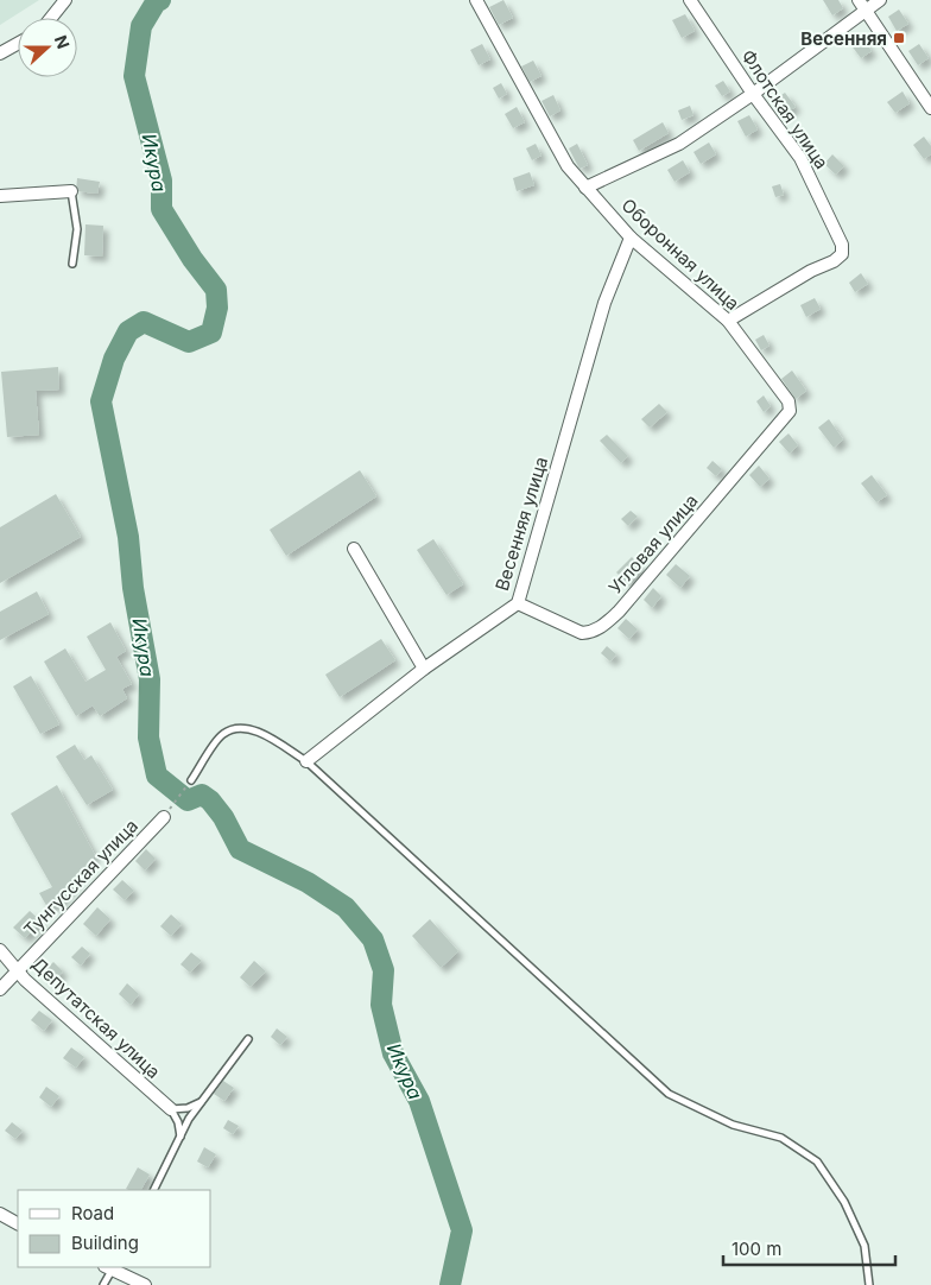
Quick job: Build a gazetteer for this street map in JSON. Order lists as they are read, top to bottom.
{
  "streets": {
    "street": [
      "Флотская улица",
      "Оборонная улица",
      "Весенняя улица",
      "Угловая улица",
      "Тунгусская улица",
      "Депутатская улица"
    ]
  },
  "crossings": [
    ["Флотская улица", "Оборонная улица"],
    ["Оборонная улица", "Весенняя улица"],
    ["Оборонная улица", "Угловая улица"],
    ["Весенняя улица", "Угловая улица"],
    ["Тунгусская улица", "Депутатская улица"]
  ],
  "water": ["Икура"],
  "places": {
    "transit": ["Весенняя"]
  },
  "legend": ["Road", "Building"],
  "scale_bar": "100 m",
  "north": "right"
}
